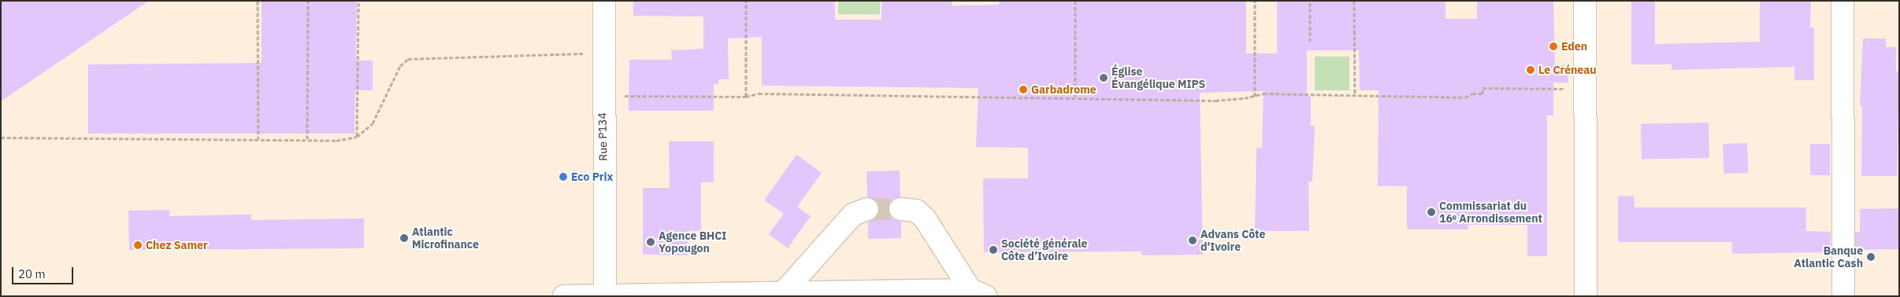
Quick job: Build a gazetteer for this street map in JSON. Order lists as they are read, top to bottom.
{
  "streets": {
    "street": ["Rue P134"]
  },
  "places": [
    "Eden",
    "Le Créneau",
    "Église Évangélique MIPS",
    "Garbadrome",
    "Eco Prix",
    "Commissariat du 16ᵉ Arrondissement",
    "Atlantic Microfinance",
    "Advans Côte d'Ivoire",
    "Agence BHCI Yopougon",
    "Chez Samer",
    "Société générale Côte d’Ivoire",
    "Banque Atlantic Cash"
  ],
  "scale_bar": "20 m"
}
